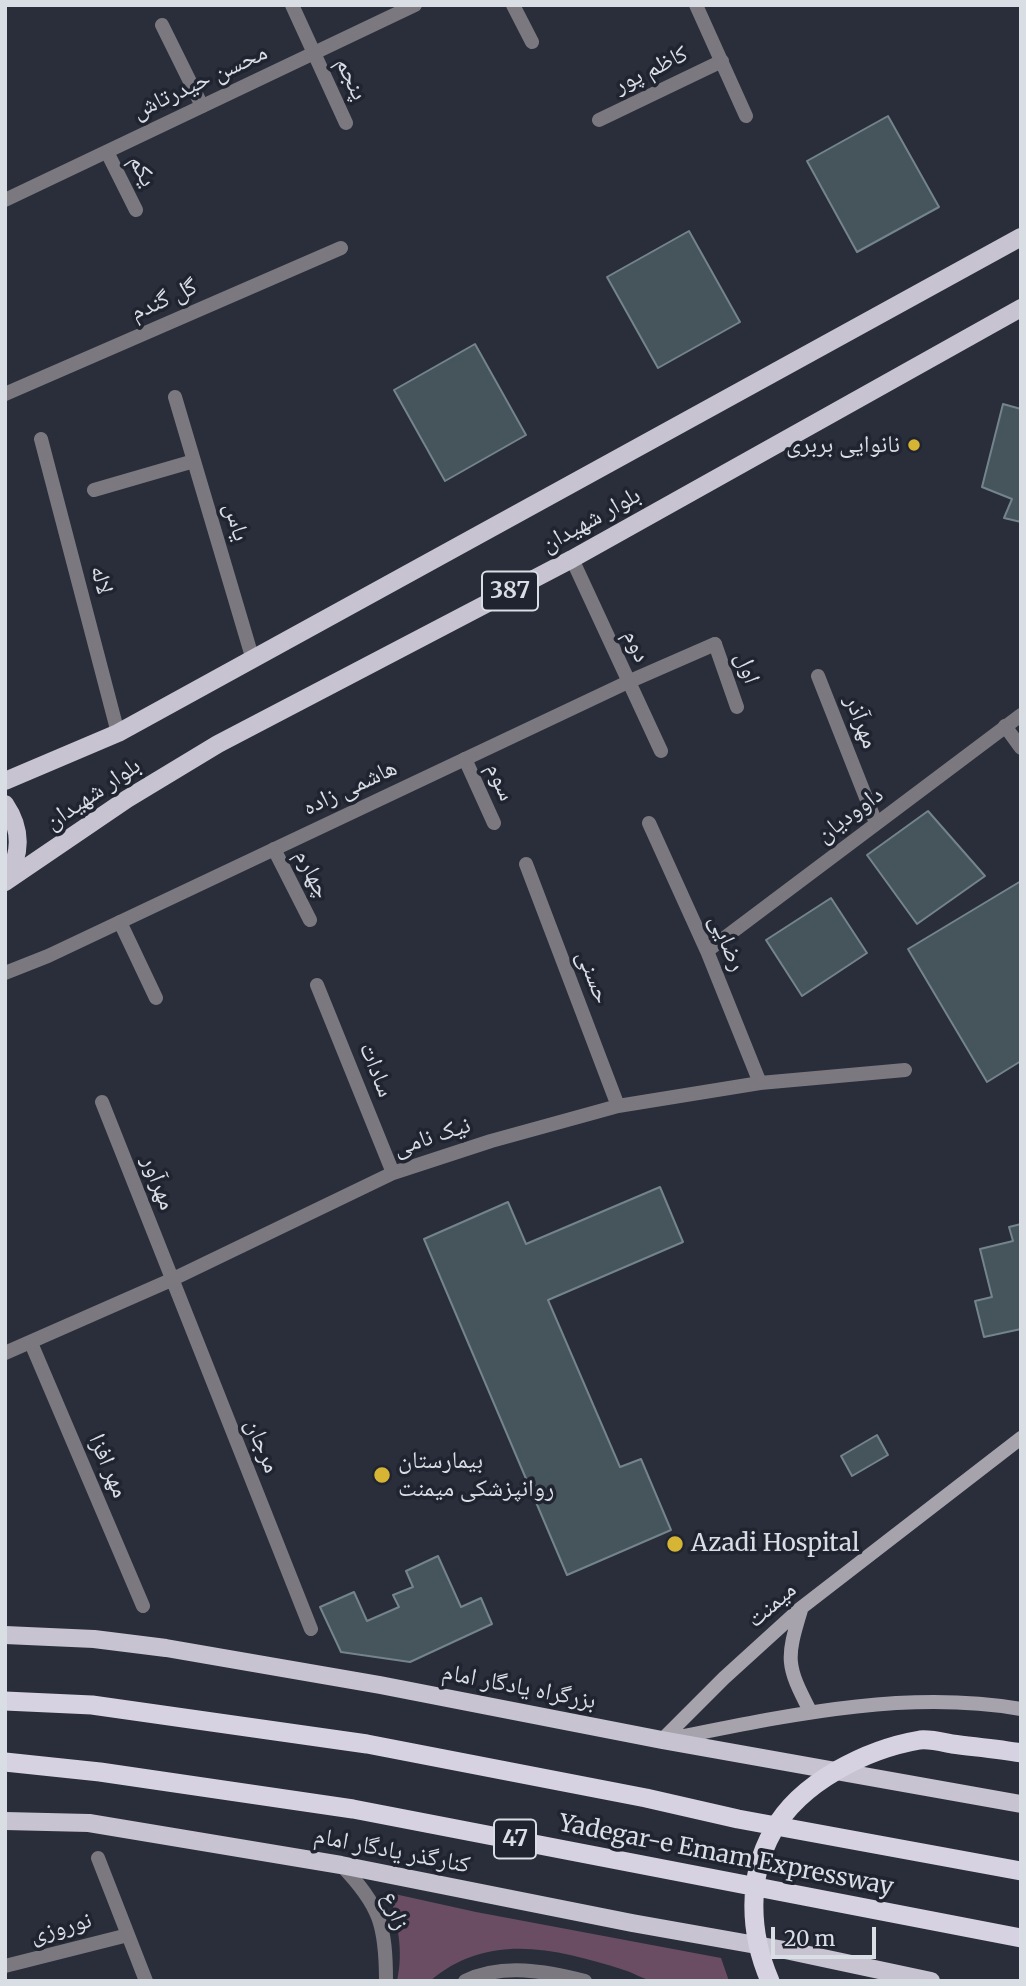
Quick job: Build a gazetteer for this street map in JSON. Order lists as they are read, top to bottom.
{
  "streets": {
    "highway": ["47", "Yadegar-e Emam Expressway"],
    "main road": [
      "بلوار شهیدان",
      "387",
      "میمنت",
      "بزرگراه یادگار امام",
      "کنارگذر یادگار امام"
    ],
    "street": [
      "کاظم پور",
      "پنجم",
      "محسن حیدرتاش",
      "یکم",
      "گل گندم",
      "یاس",
      "لاله",
      "دوم",
      "اول",
      "مهرآذر",
      "سوم",
      "هاشمی زاده",
      "داوودیان",
      "چهارم",
      "رضایی",
      "حسنی",
      "سادات",
      "نیک نامی",
      "مهرآور",
      "مرجان",
      "مهر افزا",
      "زارع",
      "نوروزی"
    ]
  },
  "crossings": [
    ["پنجم", "محسن حیدرتاش"],
    ["محسن حیدرتاش", "یکم"],
    ["بلوار شهیدان", "یاس"],
    ["بلوار شهیدان", "لاله"],
    ["بلوار شهیدان", "دوم"],
    ["دوم", "هاشمی زاده"],
    ["اول", "هاشمی زاده"],
    ["مهرآذر", "داوودیان"],
    ["سوم", "هاشمی زاده"],
    ["هاشمی زاده", "چهارم"],
    ["داوودیان", "رضایی"],
    ["رضایی", "نیک نامی"],
    ["حسنی", "نیک نامی"],
    ["سادات", "نیک نامی"],
    ["نیک نامی", "مهرآور"],
    ["نیک نامی", "مرجان"],
    ["نیک نامی", "مهر افزا"],
    ["مهرآور", "مرجان"],
    ["میمنت", "بزرگراه یادگار امام"],
    ["کنارگذر یادگار امام", "زارع"]
  ],
  "places": ["نانوایی بربری", "بیمارستان روانپزشکی میمنت", "Azadi Hospital"],
  "scale_bar": "20 m"
}
